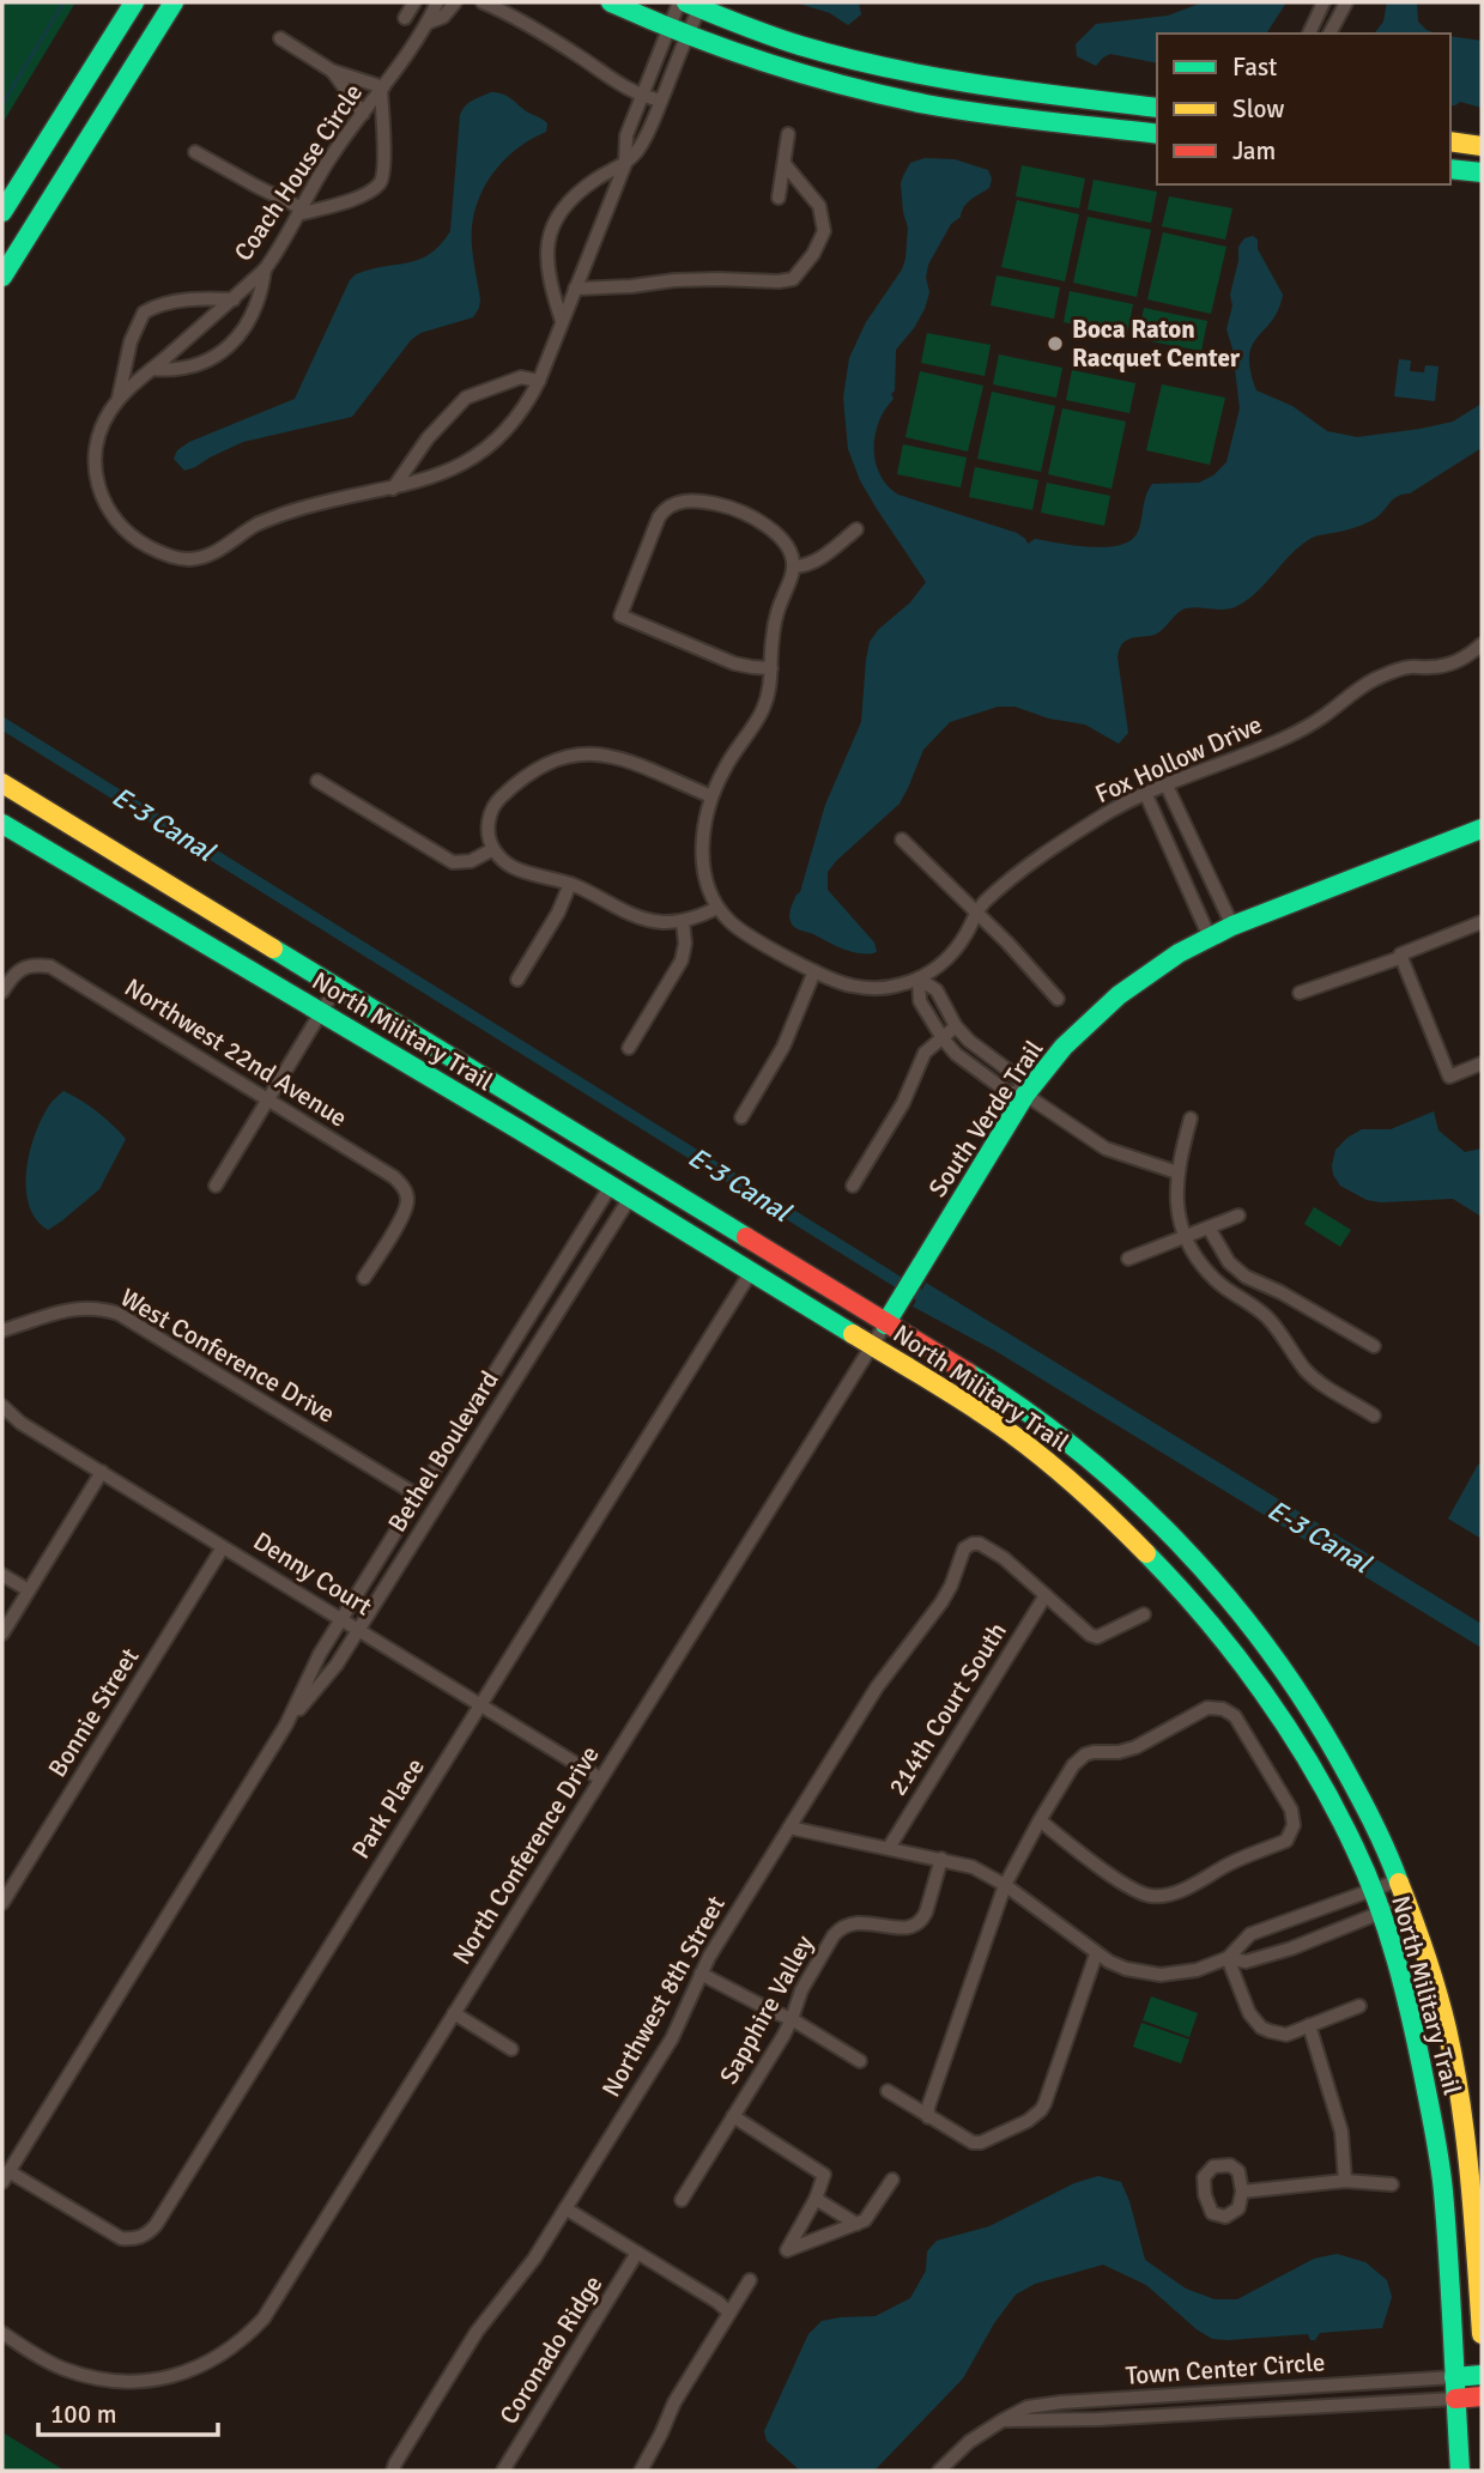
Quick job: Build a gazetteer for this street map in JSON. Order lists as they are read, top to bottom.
{
  "streets": {
    "main road": ["North Military Trail", "South Verde Trail"],
    "street": [
      "Coach House Circle",
      "Fox Hollow Drive",
      "Northwest 22nd Avenue",
      "West Conference Drive",
      "Bethel Boulevard",
      "Denny Court",
      "214th Court South",
      "Bonnie Street",
      "Park Place",
      "North Conference Drive",
      "Northwest 8th Street",
      "Sapphire Valley",
      "Coronado Ridge",
      "Town Center Circle"
    ]
  },
  "crossings": [
    ["North Military Trail", "South Verde Trail"],
    ["North Military Trail", "Bethel Boulevard"],
    ["North Military Trail", "Park Place"],
    ["North Military Trail", "North Conference Drive"],
    ["North Military Trail", "Town Center Circle"],
    ["South Verde Trail", "North Conference Drive"],
    ["West Conference Drive", "Bethel Boulevard"],
    ["Bethel Boulevard", "Denny Court"],
    ["Bethel Boulevard", "Park Place"],
    ["Denny Court", "Bonnie Street"],
    ["Denny Court", "Park Place"],
    ["Denny Court", "North Conference Drive"],
    ["214th Court South", "Northwest 8th Street"]
  ],
  "water": ["E-3 Canal"],
  "places": ["Boca Raton Racquet Center"],
  "legend": ["Fast", "Slow", "Jam"],
  "scale_bar": "100 m"
}
